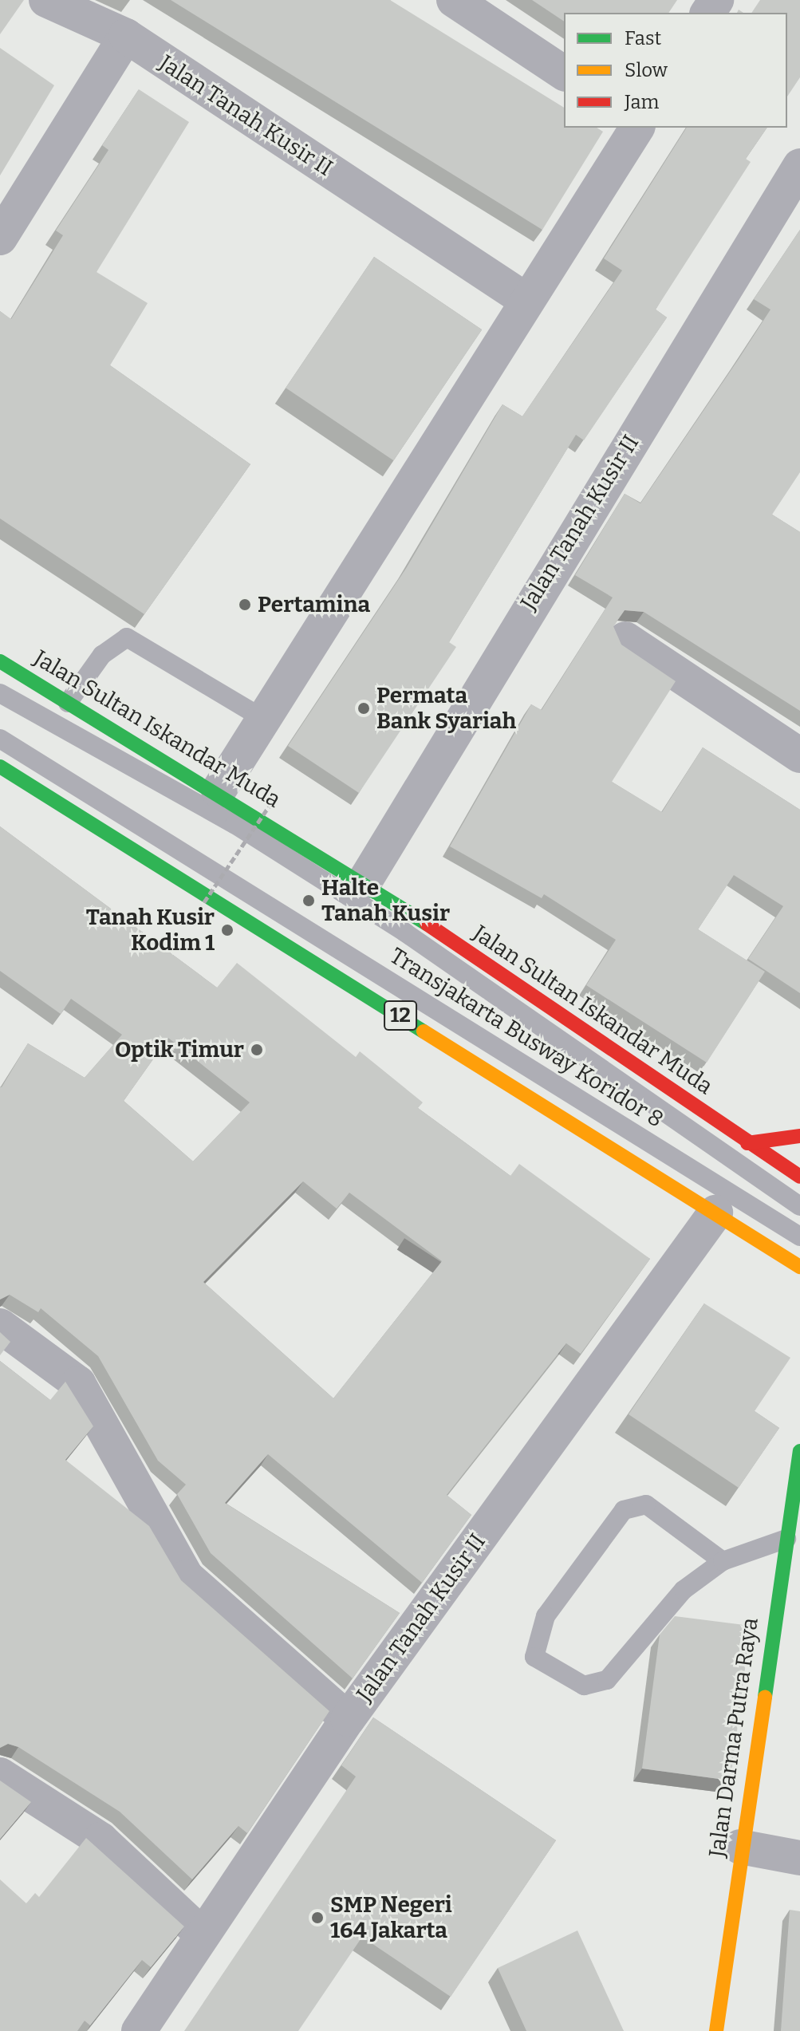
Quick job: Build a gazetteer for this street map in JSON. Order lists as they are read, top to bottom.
{
  "streets": {
    "main road": ["Jalan Sultan Iskandar Muda", "12", "Jalan Darma Putra Raya"],
    "street": ["Jalan Tanah Kusir II"],
    "lane": ["Transjakarta Busway Koridor 8"]
  },
  "crossings": [
    ["Jalan Tanah Kusir II", "Jalan Sultan Iskandar Muda"],
    ["Jalan Tanah Kusir II", "12"]
  ],
  "places": [
    "Pertamina",
    "Permata Bank Syariah",
    "Halte Tanah Kusir",
    "Tanah Kusir Kodim 1",
    "Optik Timur",
    "SMP Negeri 164 Jakarta"
  ],
  "legend": ["Fast", "Slow", "Jam"]
}
